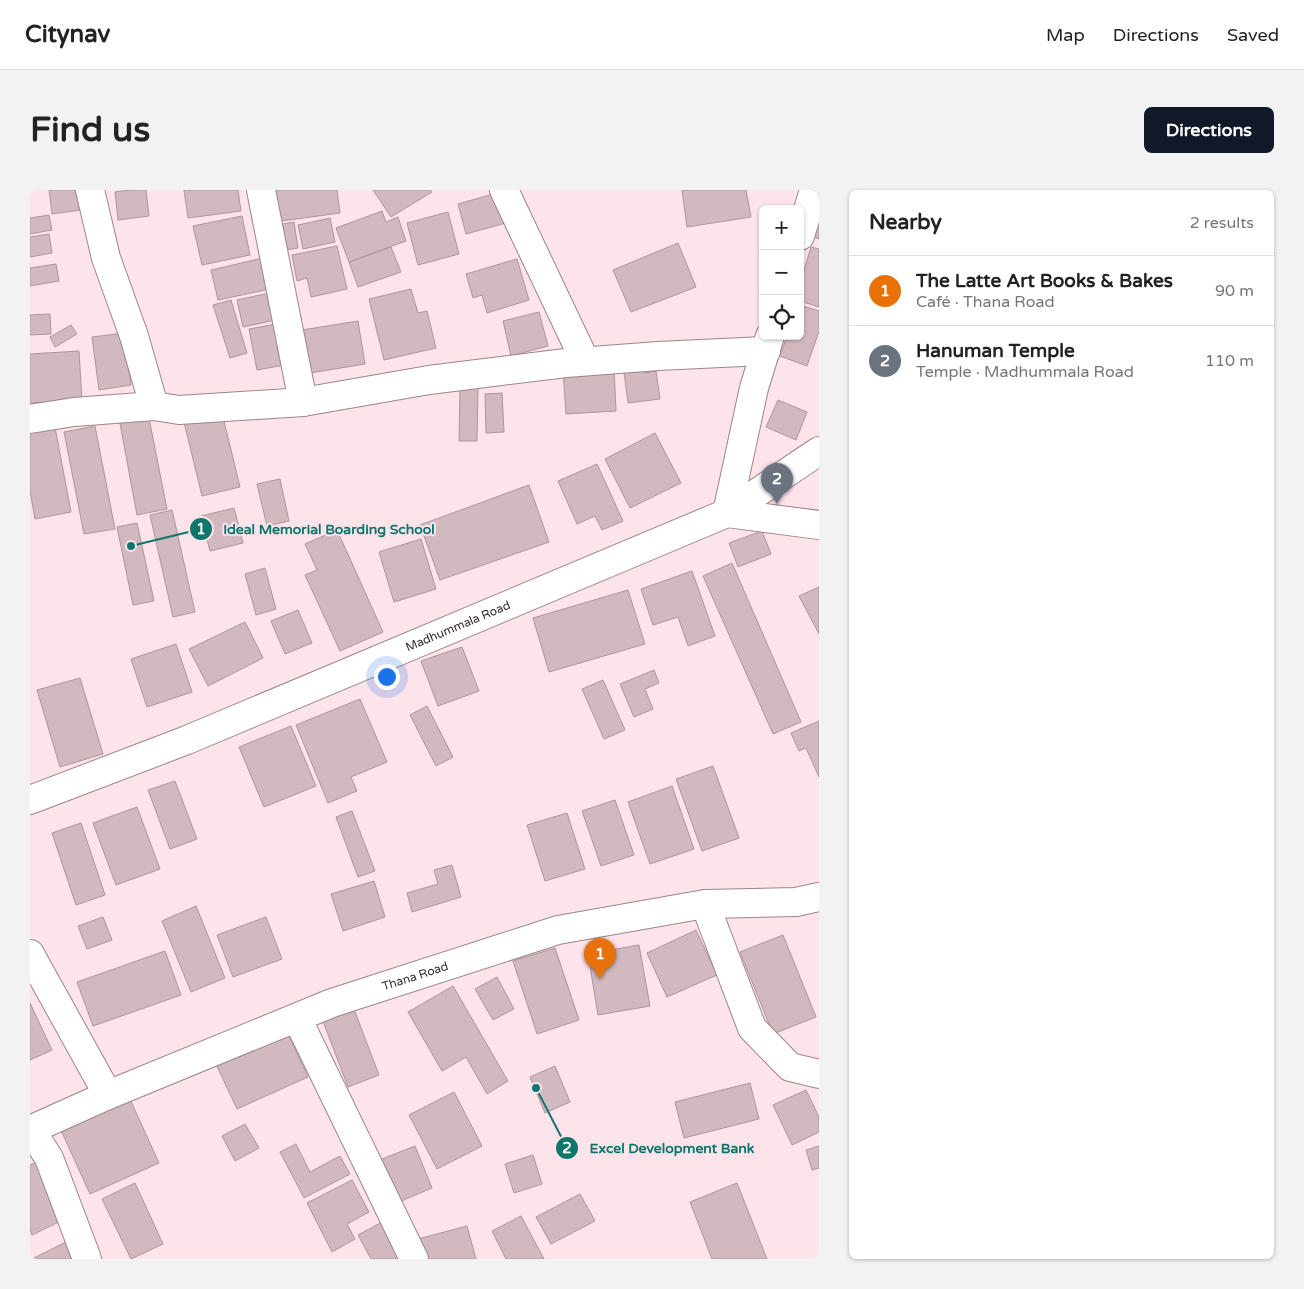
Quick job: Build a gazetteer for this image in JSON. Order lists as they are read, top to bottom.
{
  "streets": {
    "street": ["Madhummala Road", "Thana Road"]
  },
  "places": ["Ideal Memorial Boarding School", "Excel Development Bank"],
  "page": {
    "header": "Citynav",
    "nav": ["Map", "Directions", "Saved"],
    "buttons": "Directions",
    "title": "Find us",
    "heading": ["Nearby", "2 results"],
    "map_buttons": ["+", "−"],
    "list": [
      {
        "mark": "1",
        "name": "The Latte Art Books & Bakes",
        "note": "Café · Thana Road",
        "value": "90 m"
      },
      {
        "mark": "2",
        "name": "Hanuman Temple",
        "note": "Temple · Madhummala Road",
        "value": "110 m"
      }
    ],
    "pins": ["2", "1"]
  }
}
